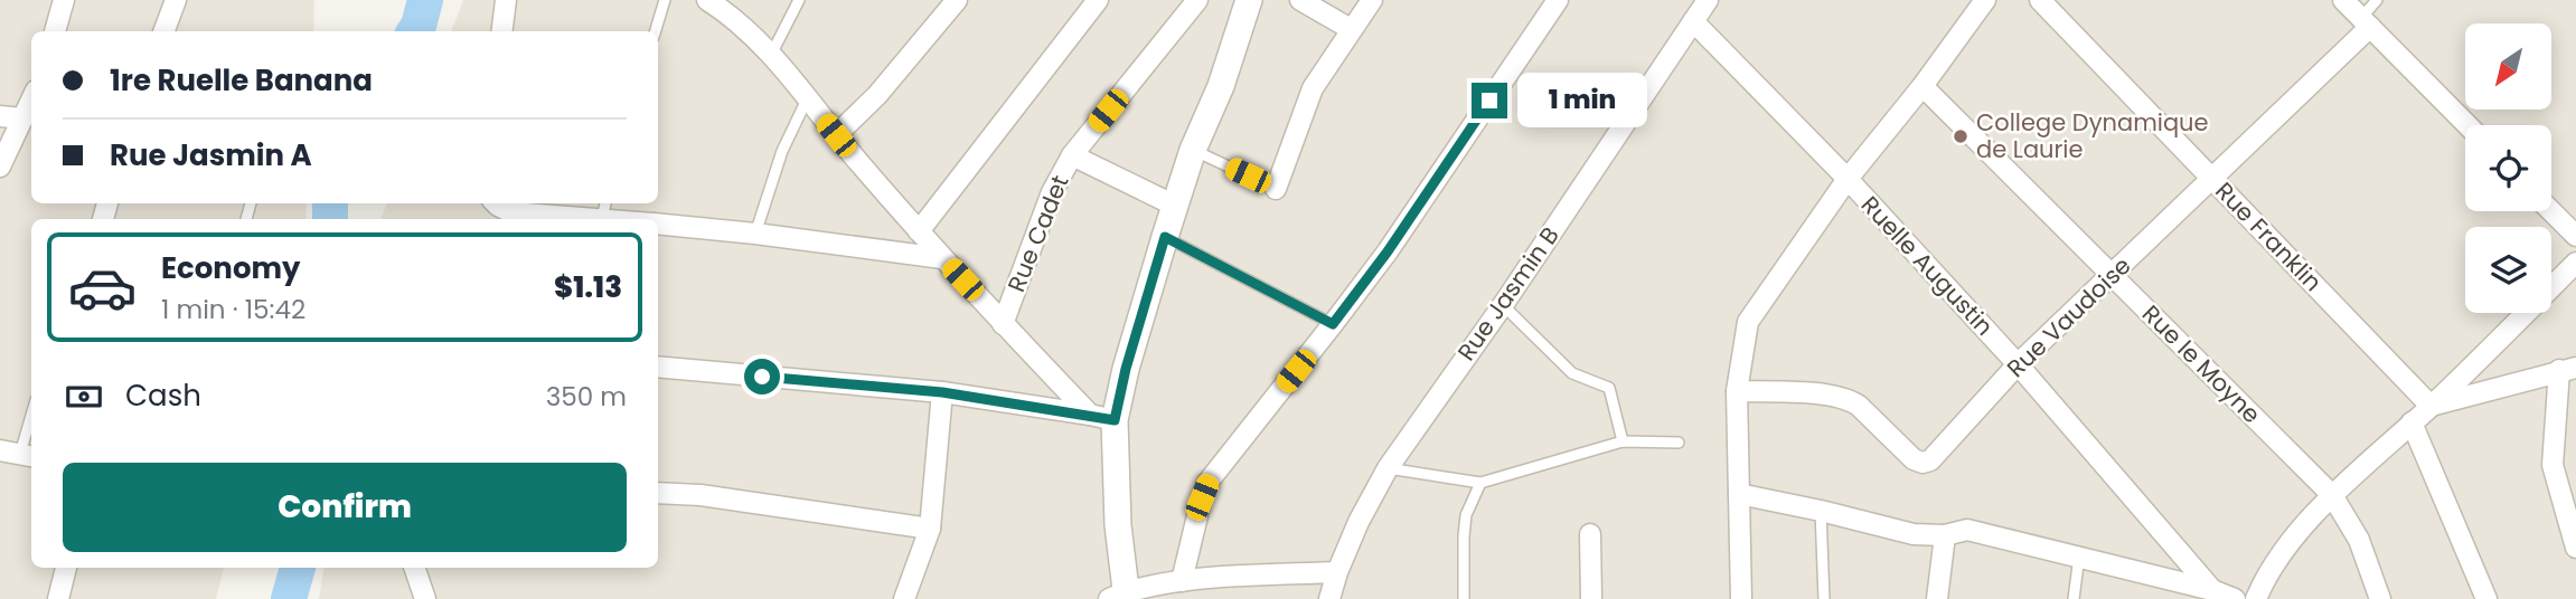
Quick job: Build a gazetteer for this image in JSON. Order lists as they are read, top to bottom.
{
  "streets": {
    "street": [
      "Rue Cadet",
      "Rue Franklin",
      "Ruelle Augustin",
      "Rue Jasmin B",
      "Rue Vaudoise",
      "Rue le Moyne"
    ]
  },
  "crossings": [
    ["Rue Franklin", "Rue Vaudoise"],
    ["Ruelle Augustin", "Rue Jasmin B"],
    ["Ruelle Augustin", "Rue Vaudoise"],
    ["Rue Vaudoise", "Rue le Moyne"]
  ],
  "places": ["College Dynamique de Laurie"],
  "north": "bottom left",
  "page": {
    "banner": ["1re Ruelle Banana", "Rue Jasmin A"],
    "bubble": "1 min",
    "list": [
      {
        "name": "Economy",
        "note": "1 min · 15:42",
        "value": "$1.13"
      }
    ],
    "pay": ["Cash", "350 m"],
    "buttons": "Confirm"
  }
}
